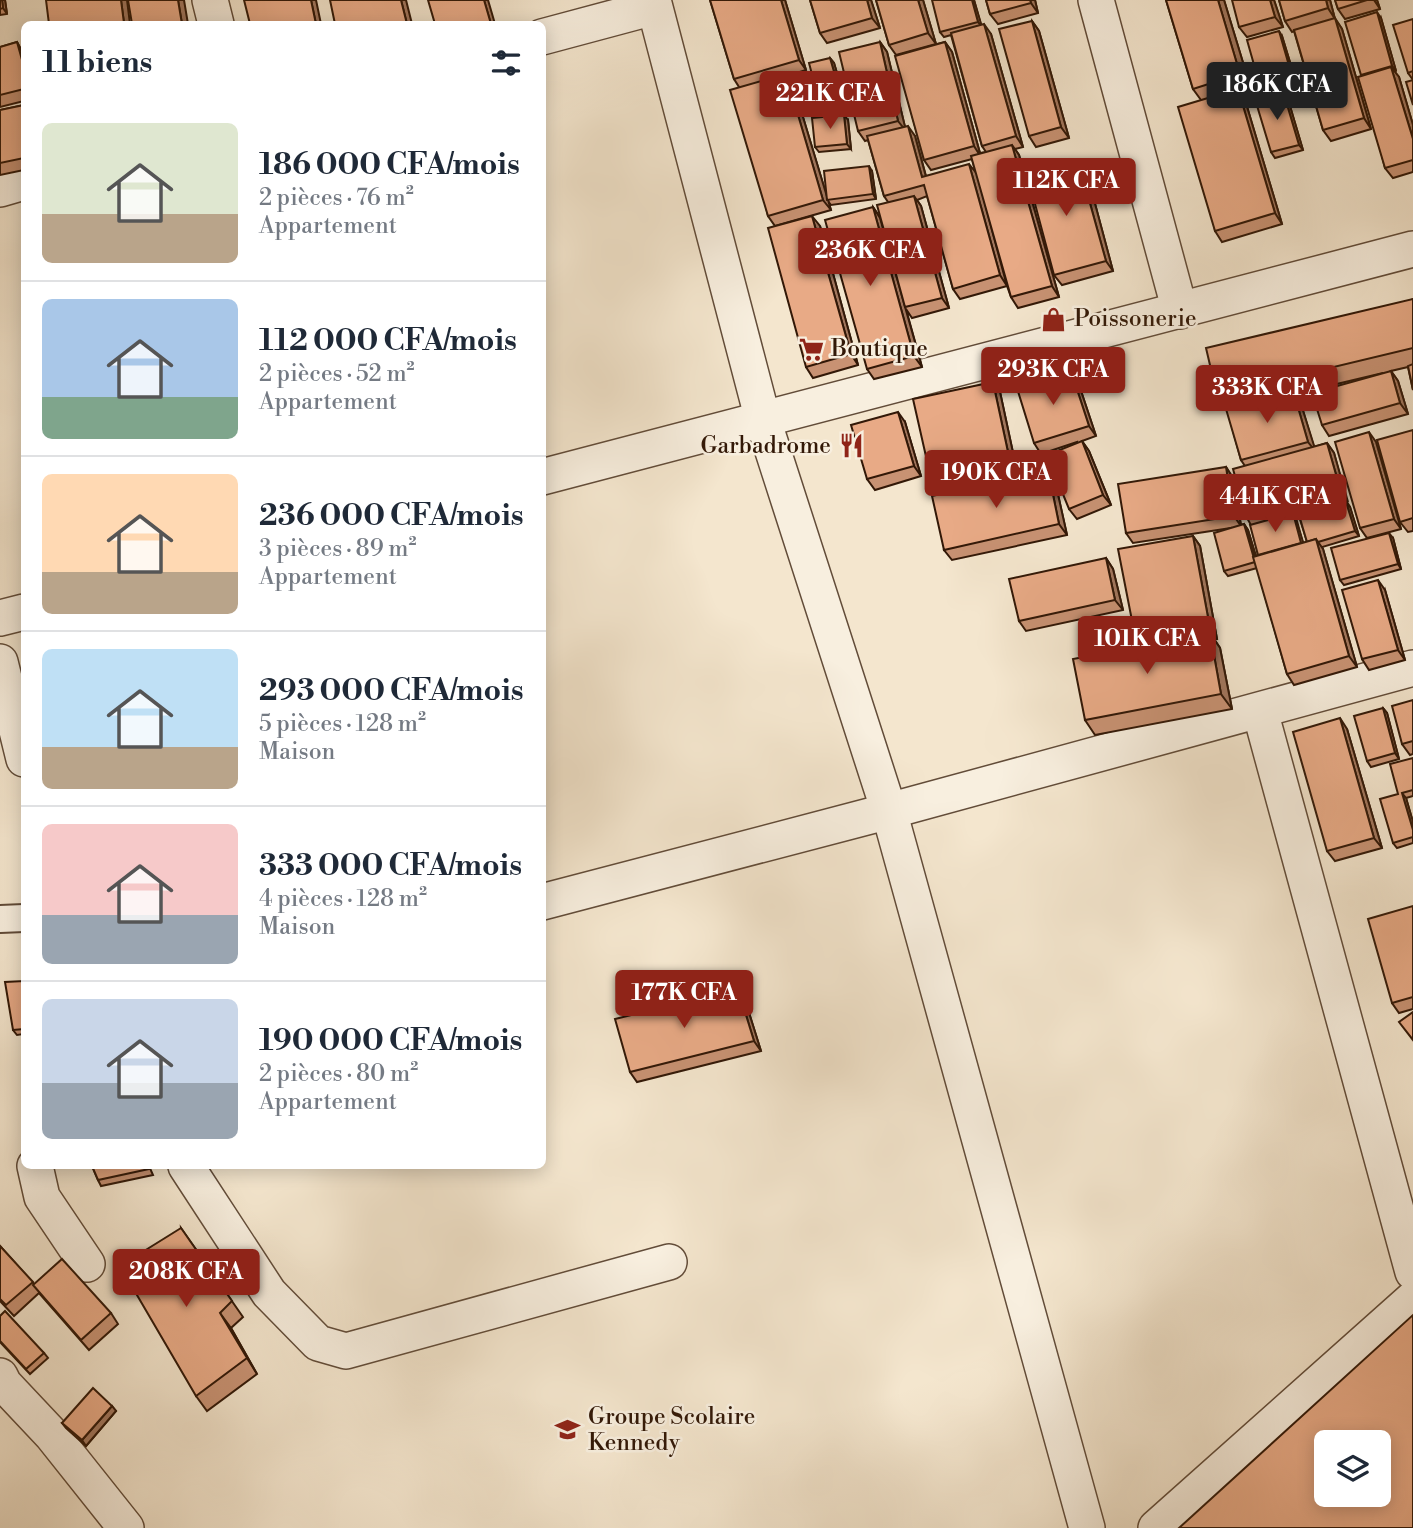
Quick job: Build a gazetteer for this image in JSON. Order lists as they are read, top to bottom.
{
  "places": {
    "shop": ["Poissonerie"],
    "supermarket": ["Boutique"],
    "restaurant": ["Garbadrome"],
    "school or university": ["Groupe Scolaire Kennedy"]
  },
  "page": {
    "heading": "11 biens",
    "price": [
      "186K CFA",
      "221K CFA",
      "112K CFA",
      "236K CFA",
      "293K CFA",
      "333K CFA",
      "190K CFA",
      "441K CFA",
      "101K CFA",
      "177K CFA",
      "208K CFA"
    ],
    "list": [
      {
        "name": "186 000 CFA/mois",
        "note": "2 pièces · 76 m² · Appartement"
      },
      {
        "name": "112 000 CFA/mois",
        "note": "2 pièces · 52 m² · Appartement"
      },
      {
        "name": "236 000 CFA/mois",
        "note": "3 pièces · 89 m² · Appartement"
      },
      {
        "name": "293 000 CFA/mois",
        "note": "5 pièces · 128 m² · Maison"
      },
      {
        "name": "333 000 CFA/mois",
        "note": "4 pièces · 128 m² · Maison"
      },
      {
        "name": "190 000 CFA/mois",
        "note": "2 pièces · 80 m² · Appartement"
      }
    ]
  }
}
